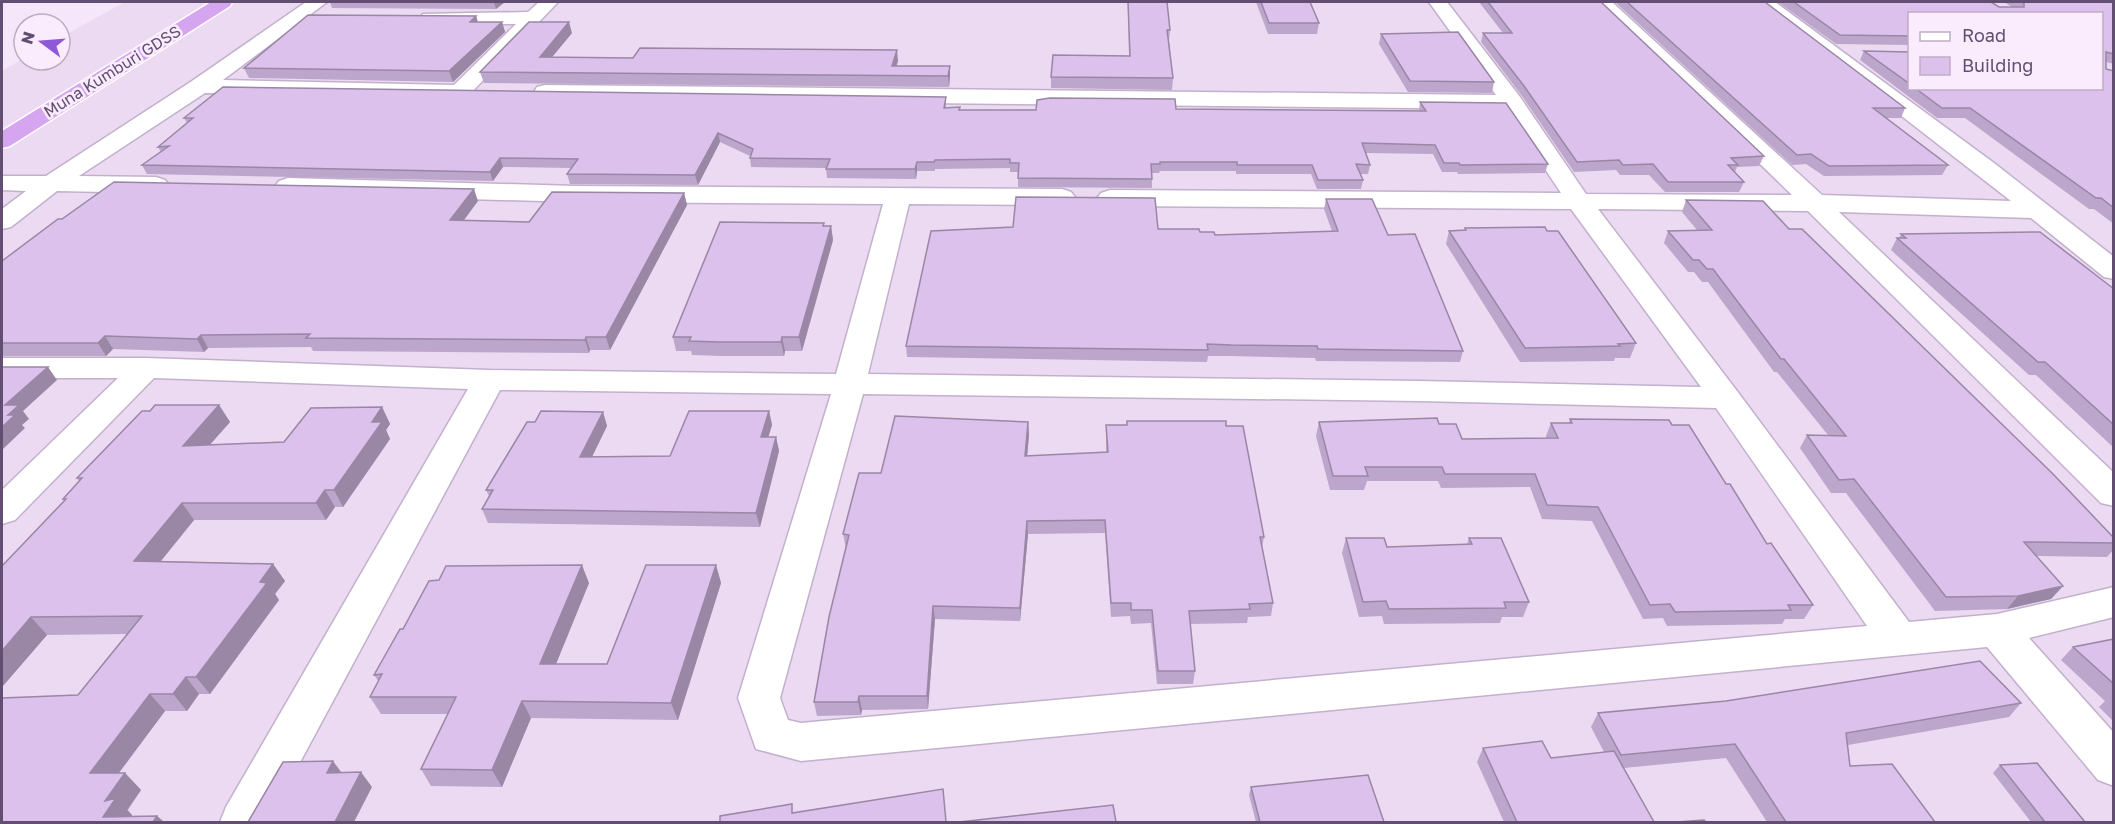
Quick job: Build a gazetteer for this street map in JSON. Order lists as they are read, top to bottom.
{
  "streets": {
    "highway": ["Muna Kumburi GDSS"]
  },
  "legend": ["Road", "Building"],
  "north": "left"
}
